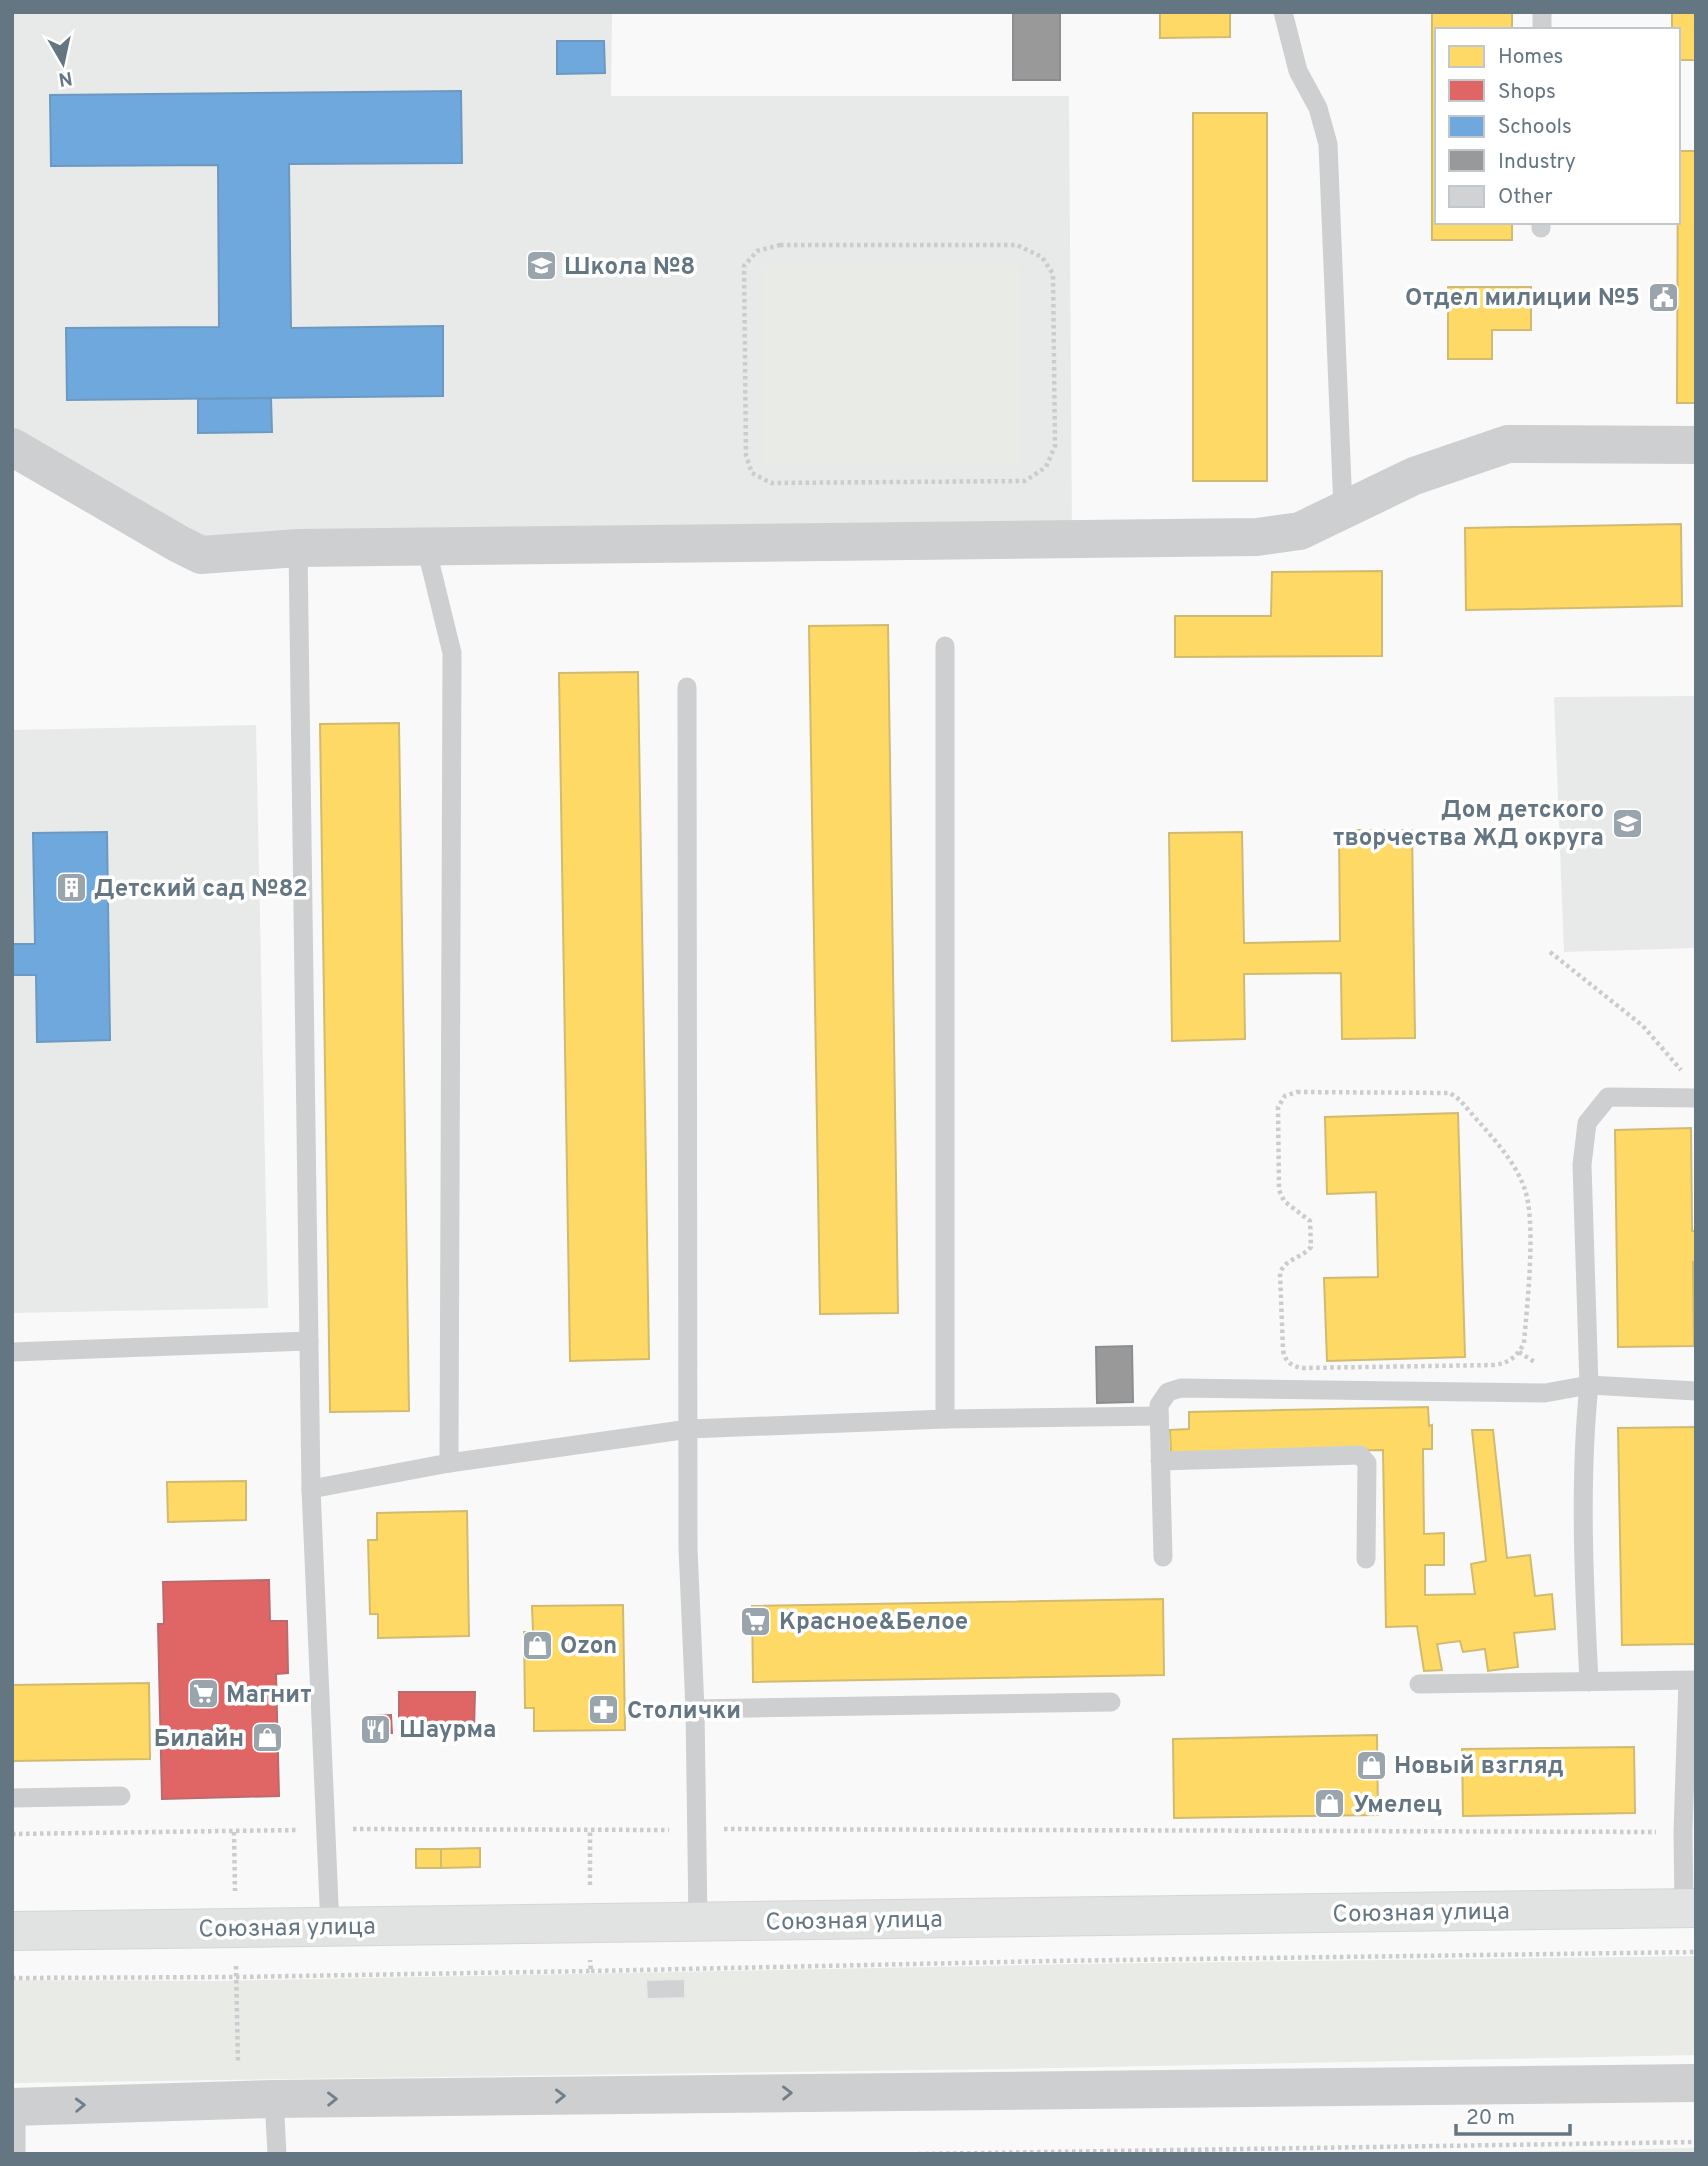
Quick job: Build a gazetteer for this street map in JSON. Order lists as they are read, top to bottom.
{
  "streets": {
    "main road": ["Союзная улица"]
  },
  "places": {
    "school or university": ["Школа №8", "Дом детского творчества ЖД округа"],
    "public building": ["Отдел милиции №5"],
    "building": ["Детский сад №82"],
    "supermarket": ["Красное&Белое", "Магнит"],
    "shop": [
      "Ozon",
      "Билайн",
      "Новый взгляд",
      "Умелец"
    ],
    "pharmacy": ["Столички"],
    "restaurant": ["Шаурма"]
  },
  "legend": [
    "Homes",
    "Shops",
    "Schools",
    "Industry",
    "Other"
  ],
  "scale_bar": "20 m",
  "north": "bottom"
}
